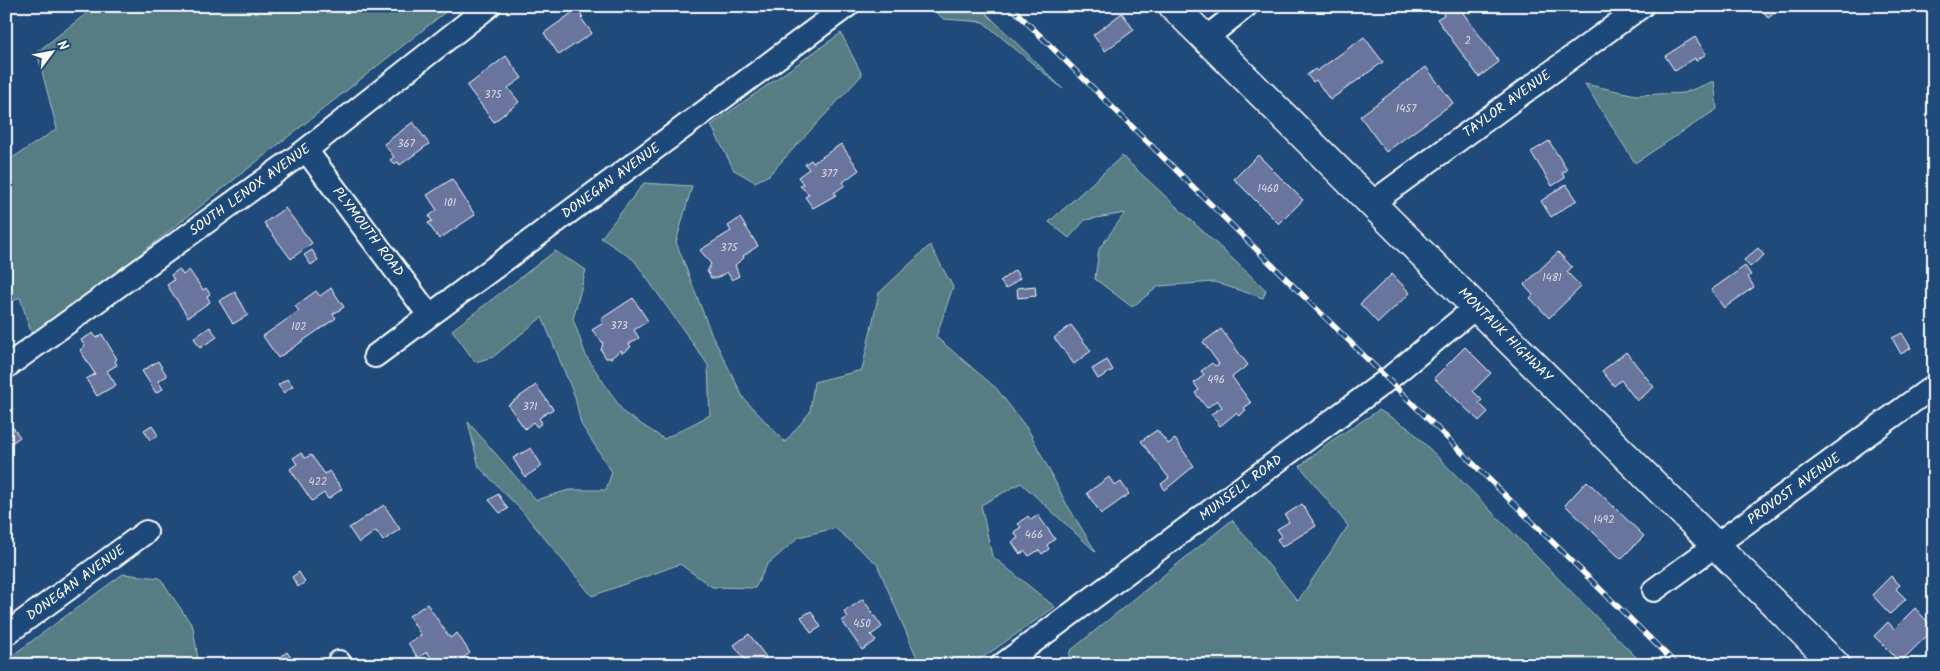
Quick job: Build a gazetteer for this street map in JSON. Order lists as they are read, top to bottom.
{
  "streets": {
    "main road": ["MONTAUK HIGHWAY"],
    "street": [
      "TAYLOR AVENUE",
      "DONEGAN AVENUE",
      "SOUTH LENOX AVENUE",
      "PLYMOUTH ROAD",
      "MUNSELL ROAD",
      "PROVOST AVENUE"
    ]
  },
  "crossings": [
    ["TAYLOR AVENUE", "MONTAUK HIGHWAY"],
    ["DONEGAN AVENUE", "PLYMOUTH ROAD"],
    ["SOUTH LENOX AVENUE", "PLYMOUTH ROAD"],
    ["MONTAUK HIGHWAY", "MUNSELL ROAD"],
    ["MONTAUK HIGHWAY", "PROVOST AVENUE"]
  ],
  "house_numbers": [
    "2",
    "375",
    "1457",
    "367",
    "377",
    "1460",
    "101",
    "375",
    "1481",
    "373",
    "102",
    "496",
    "371",
    "422",
    "1492",
    "466",
    "450"
  ],
  "north": "top right"
}
